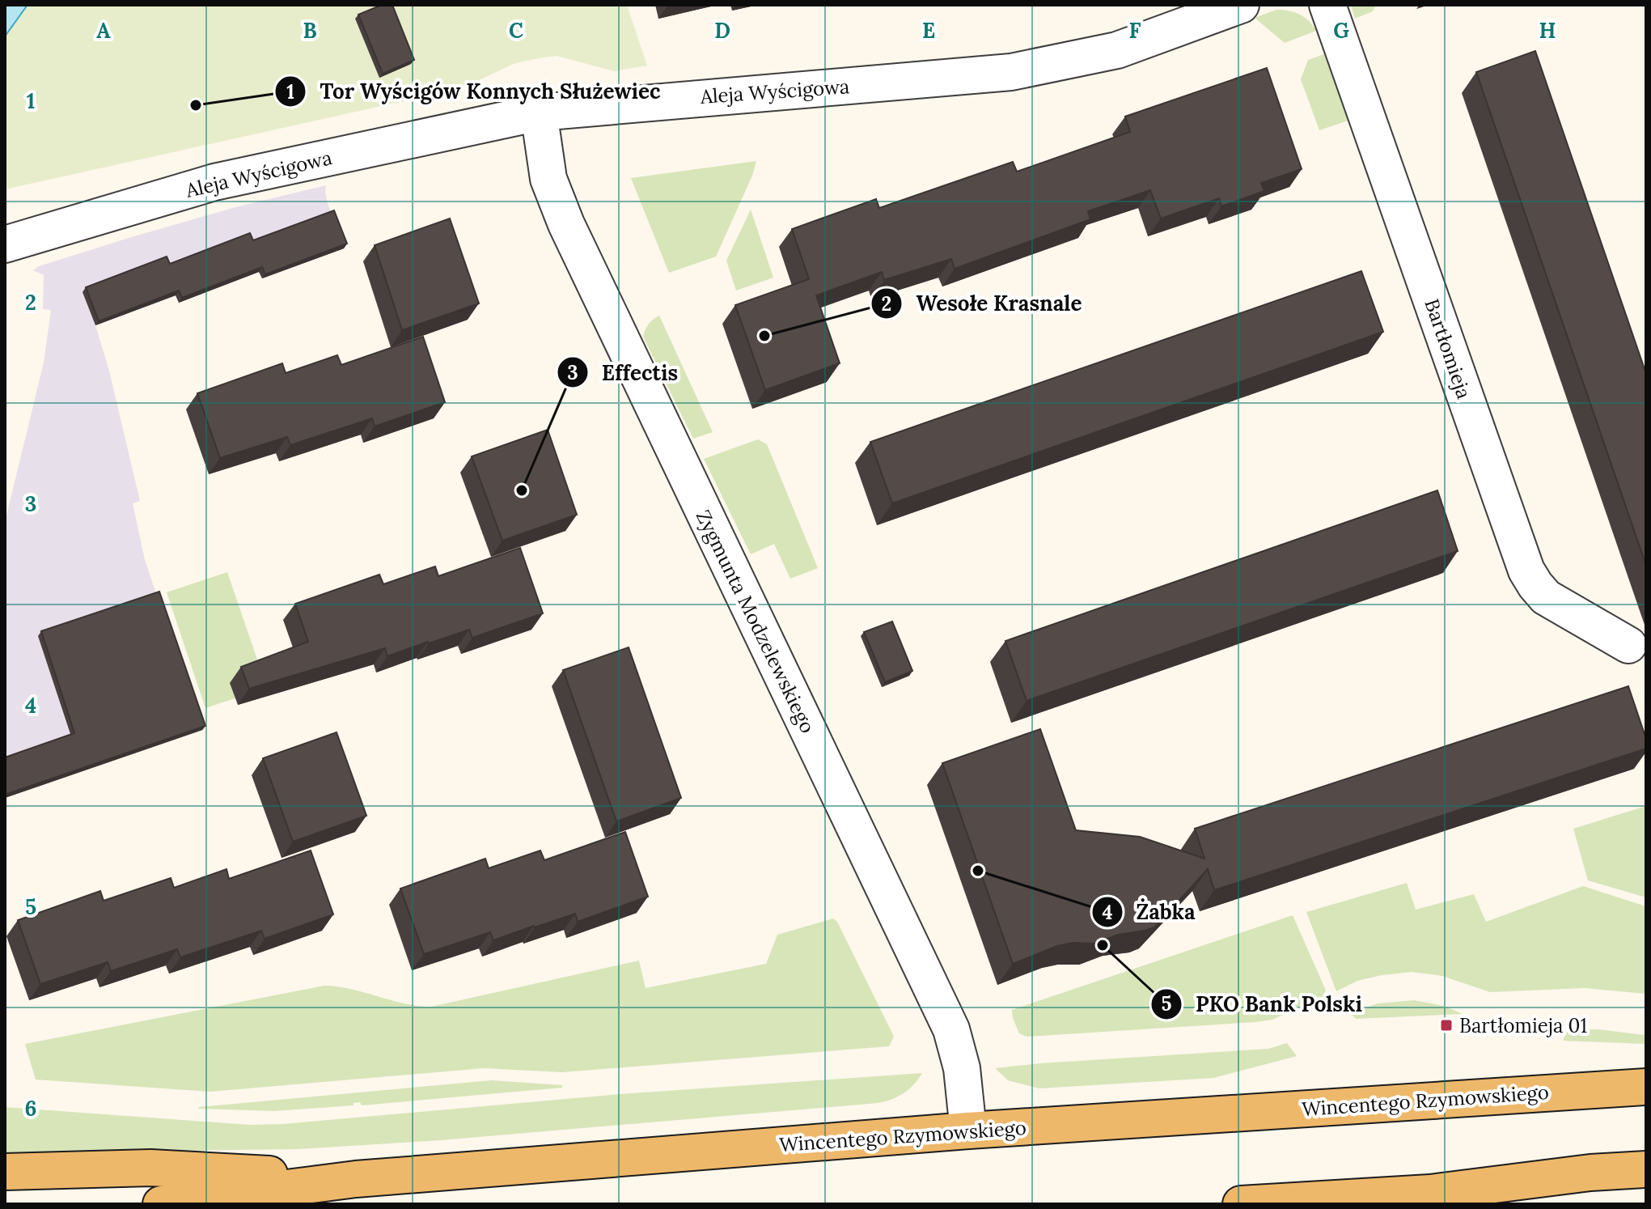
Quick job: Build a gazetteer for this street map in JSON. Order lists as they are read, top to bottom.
{
  "streets": {
    "main road": ["Wincentego Rzymowskiego"],
    "street": ["Aleja Wyścigowa", "Bartłomieja", "Zygmunta Modzelewskiego"]
  },
  "crossings": [
    ["Aleja Wyścigowa", "Zygmunta Modzelewskiego"],
    ["Zygmunta Modzelewskiego", "Wincentego Rzymowskiego"]
  ],
  "places": {
    "other": [
      "Tor Wyścigów Konnych Służewiec",
      "Wesołe Krasnale",
      "Effectis",
      "Żabka",
      "PKO Bank Polski"
    ],
    "transit": ["Bartłomieja 01"]
  },
  "grid": {
    "columns": [
      "A",
      "B",
      "C",
      "D",
      "E",
      "F",
      "G",
      "H"
    ],
    "rows": [
      "1",
      "2",
      "3",
      "4",
      "5",
      "6"
    ]
  }
}
